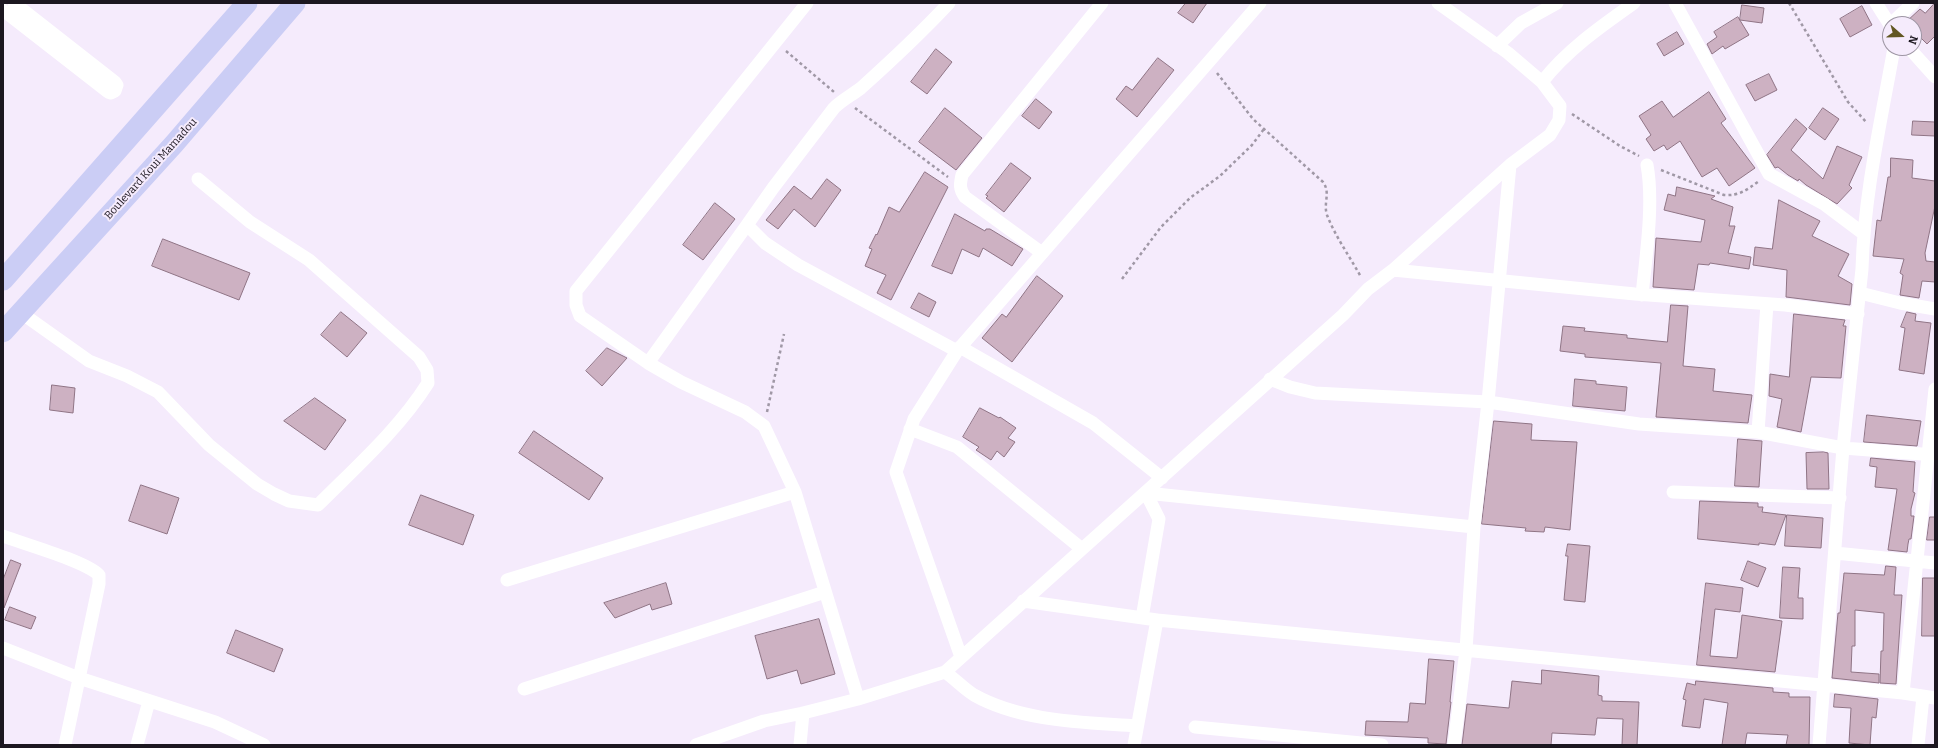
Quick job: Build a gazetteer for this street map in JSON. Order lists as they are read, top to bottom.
{
  "streets": {
    "main road": ["Boulevard Koui Mamadou"]
  },
  "north": "right"
}
